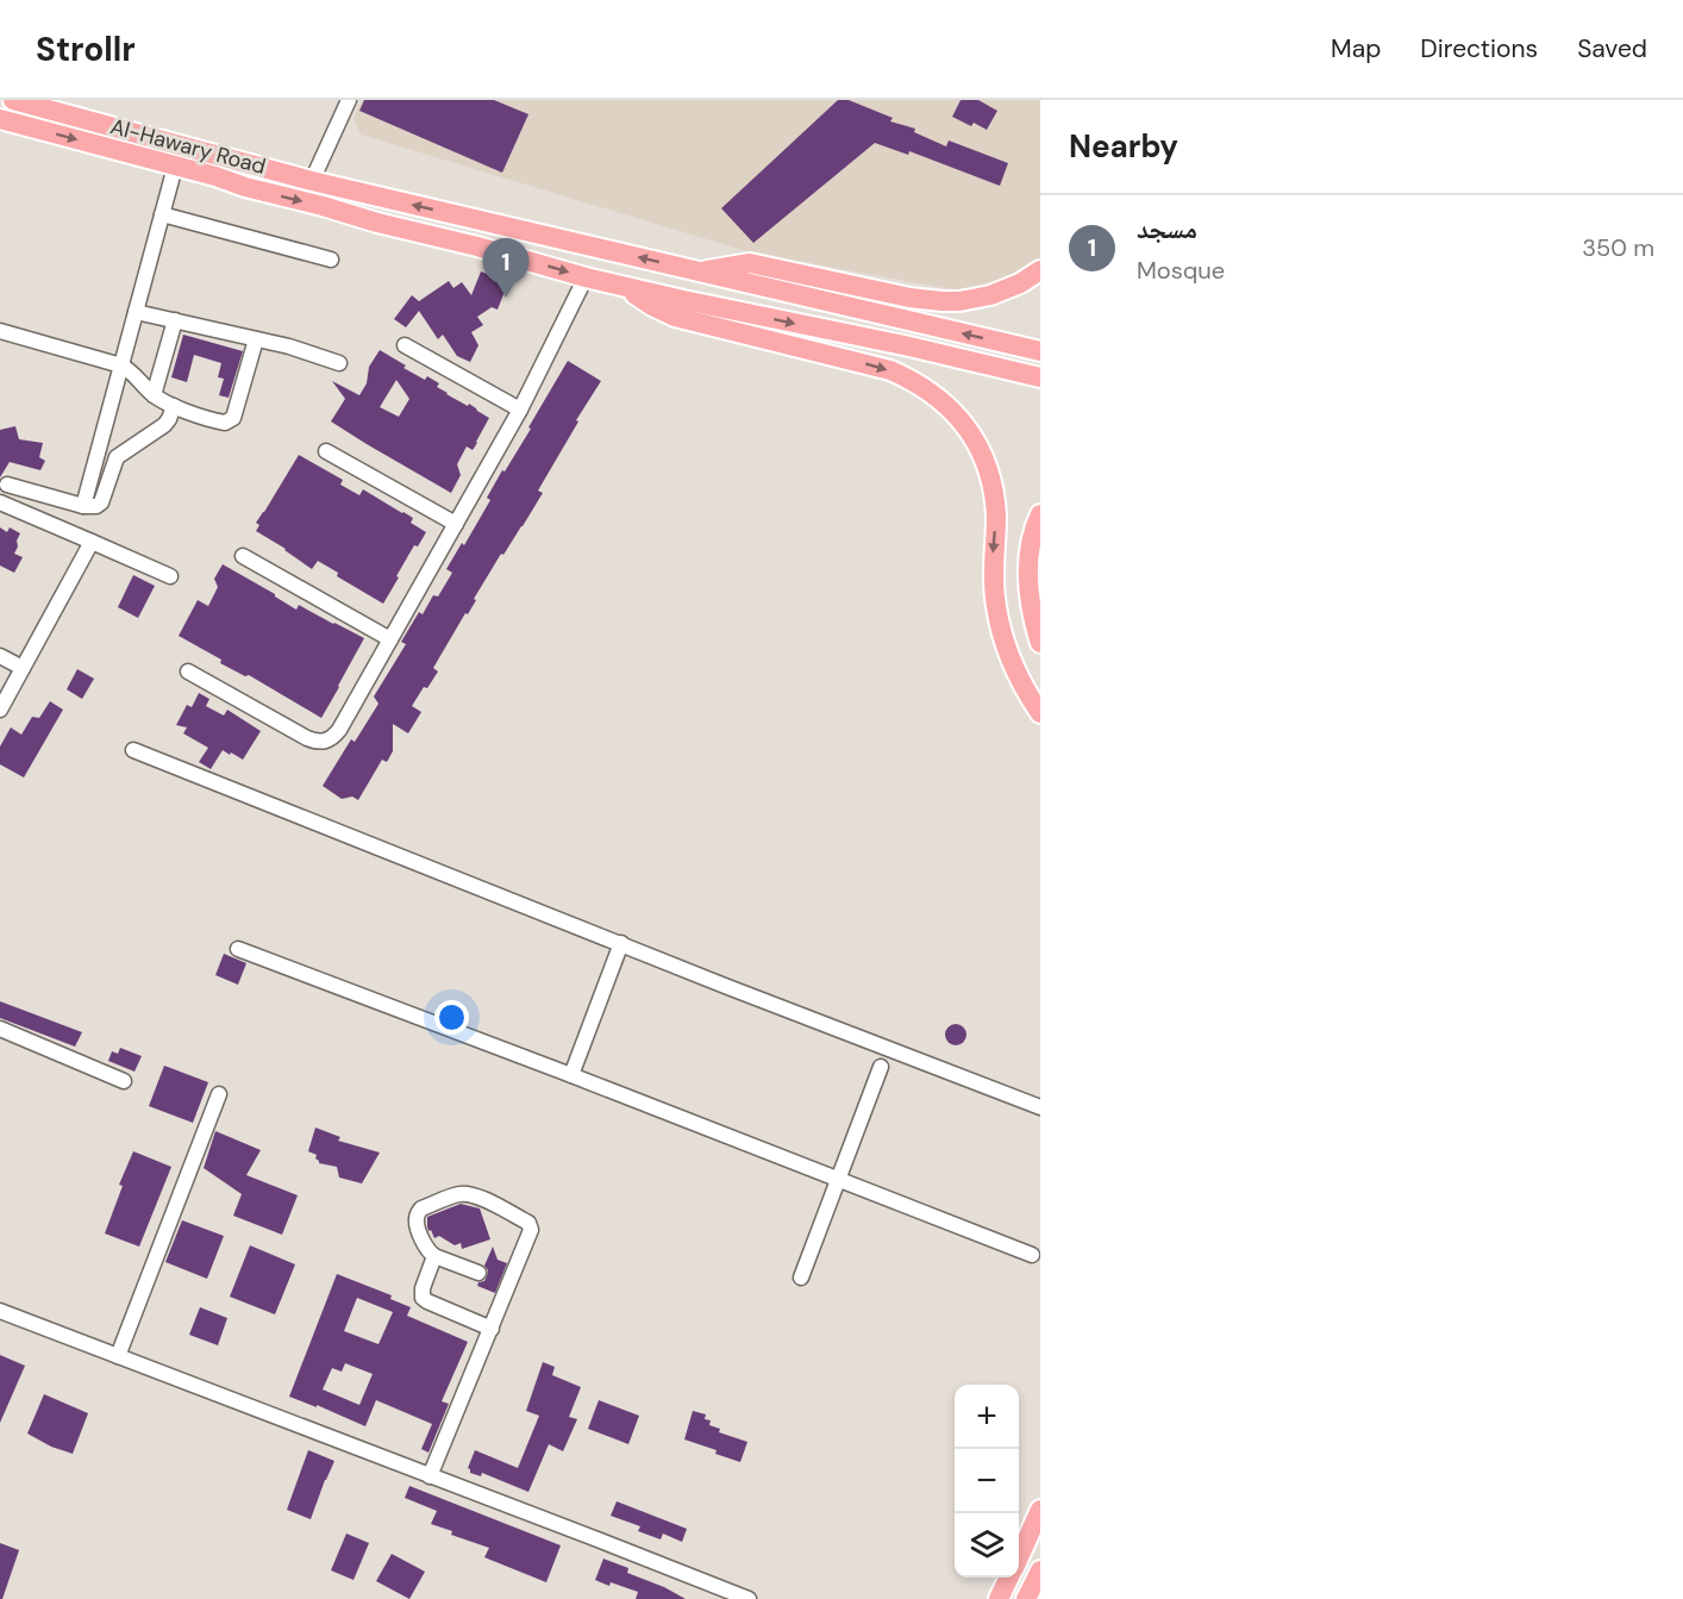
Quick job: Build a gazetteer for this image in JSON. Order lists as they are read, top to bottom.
{
  "streets": {
    "highway": ["Al-Hawary Road"]
  },
  "page": {
    "header": "Strollr",
    "nav": ["Map", "Directions", "Saved"],
    "heading": "Nearby",
    "list": [
      {
        "mark": "1",
        "name": "مسجد",
        "note": "Mosque",
        "value": "350 m"
      }
    ],
    "pins": "1",
    "map_buttons": ["+", "−"]
  }
}
